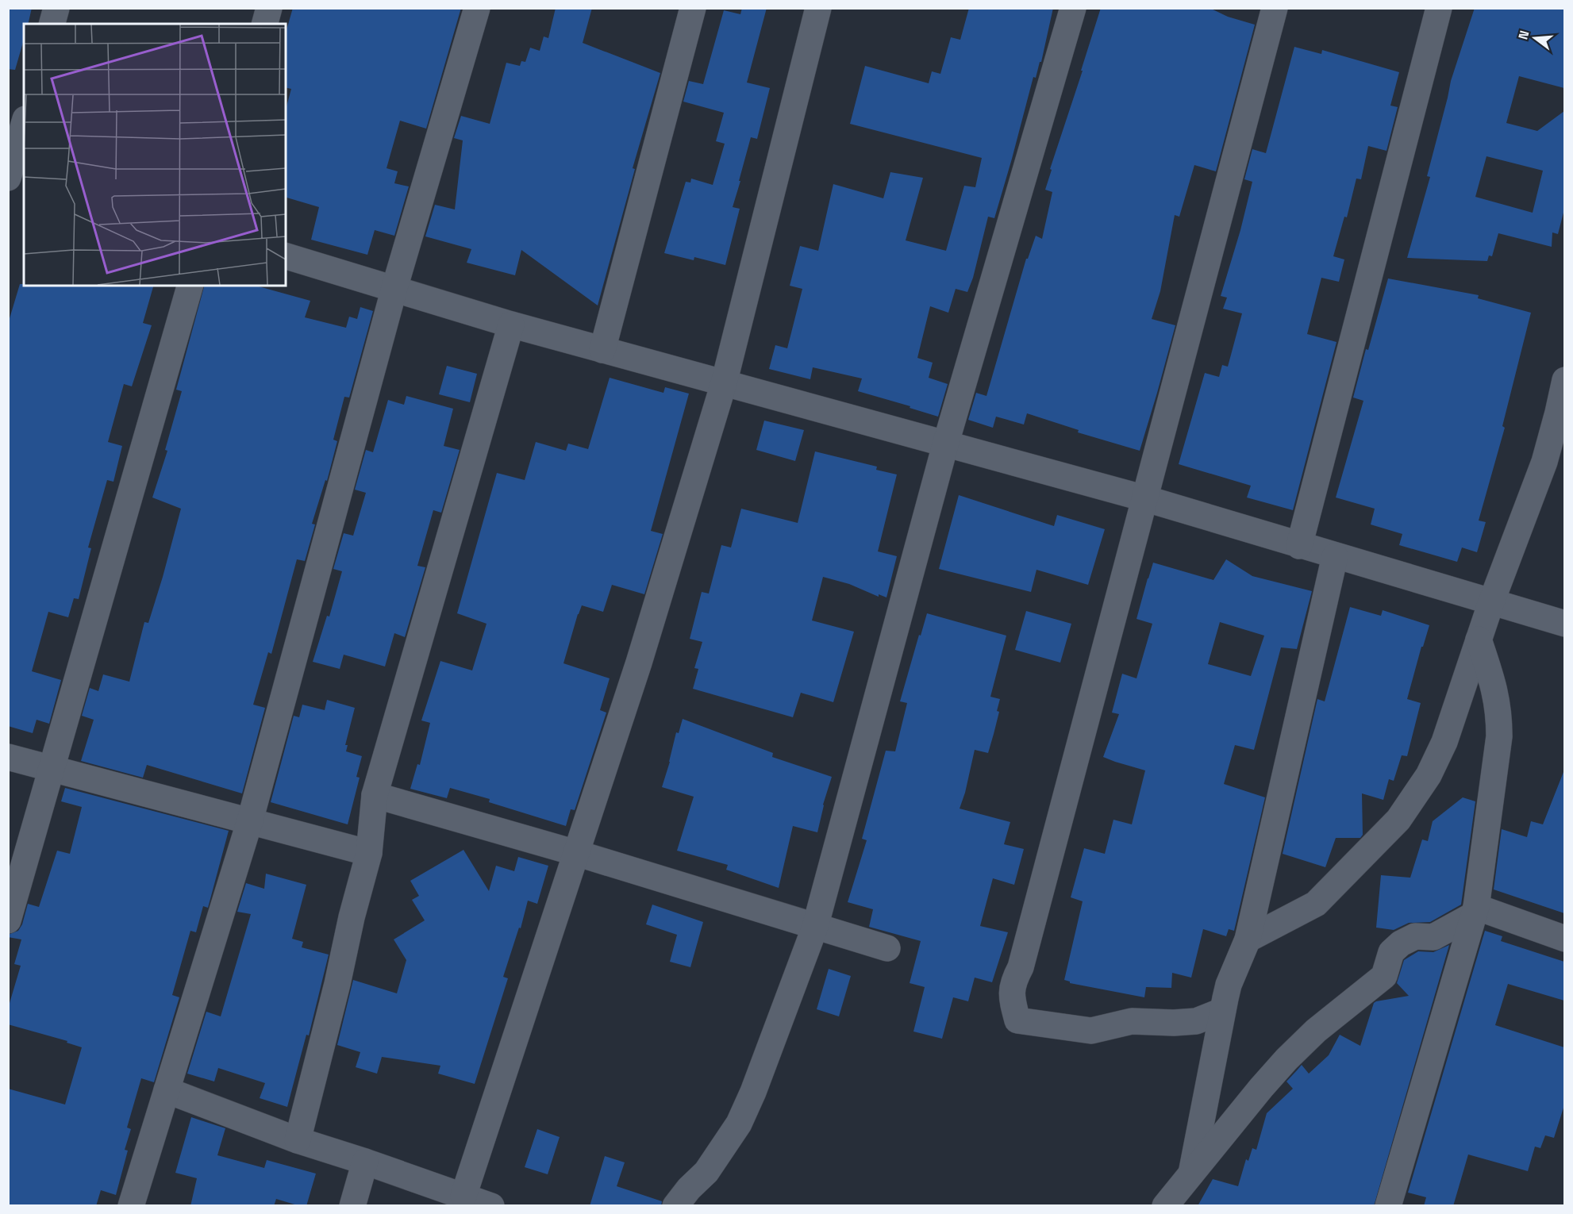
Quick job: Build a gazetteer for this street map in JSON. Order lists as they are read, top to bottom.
{
  "north": "left"
}
